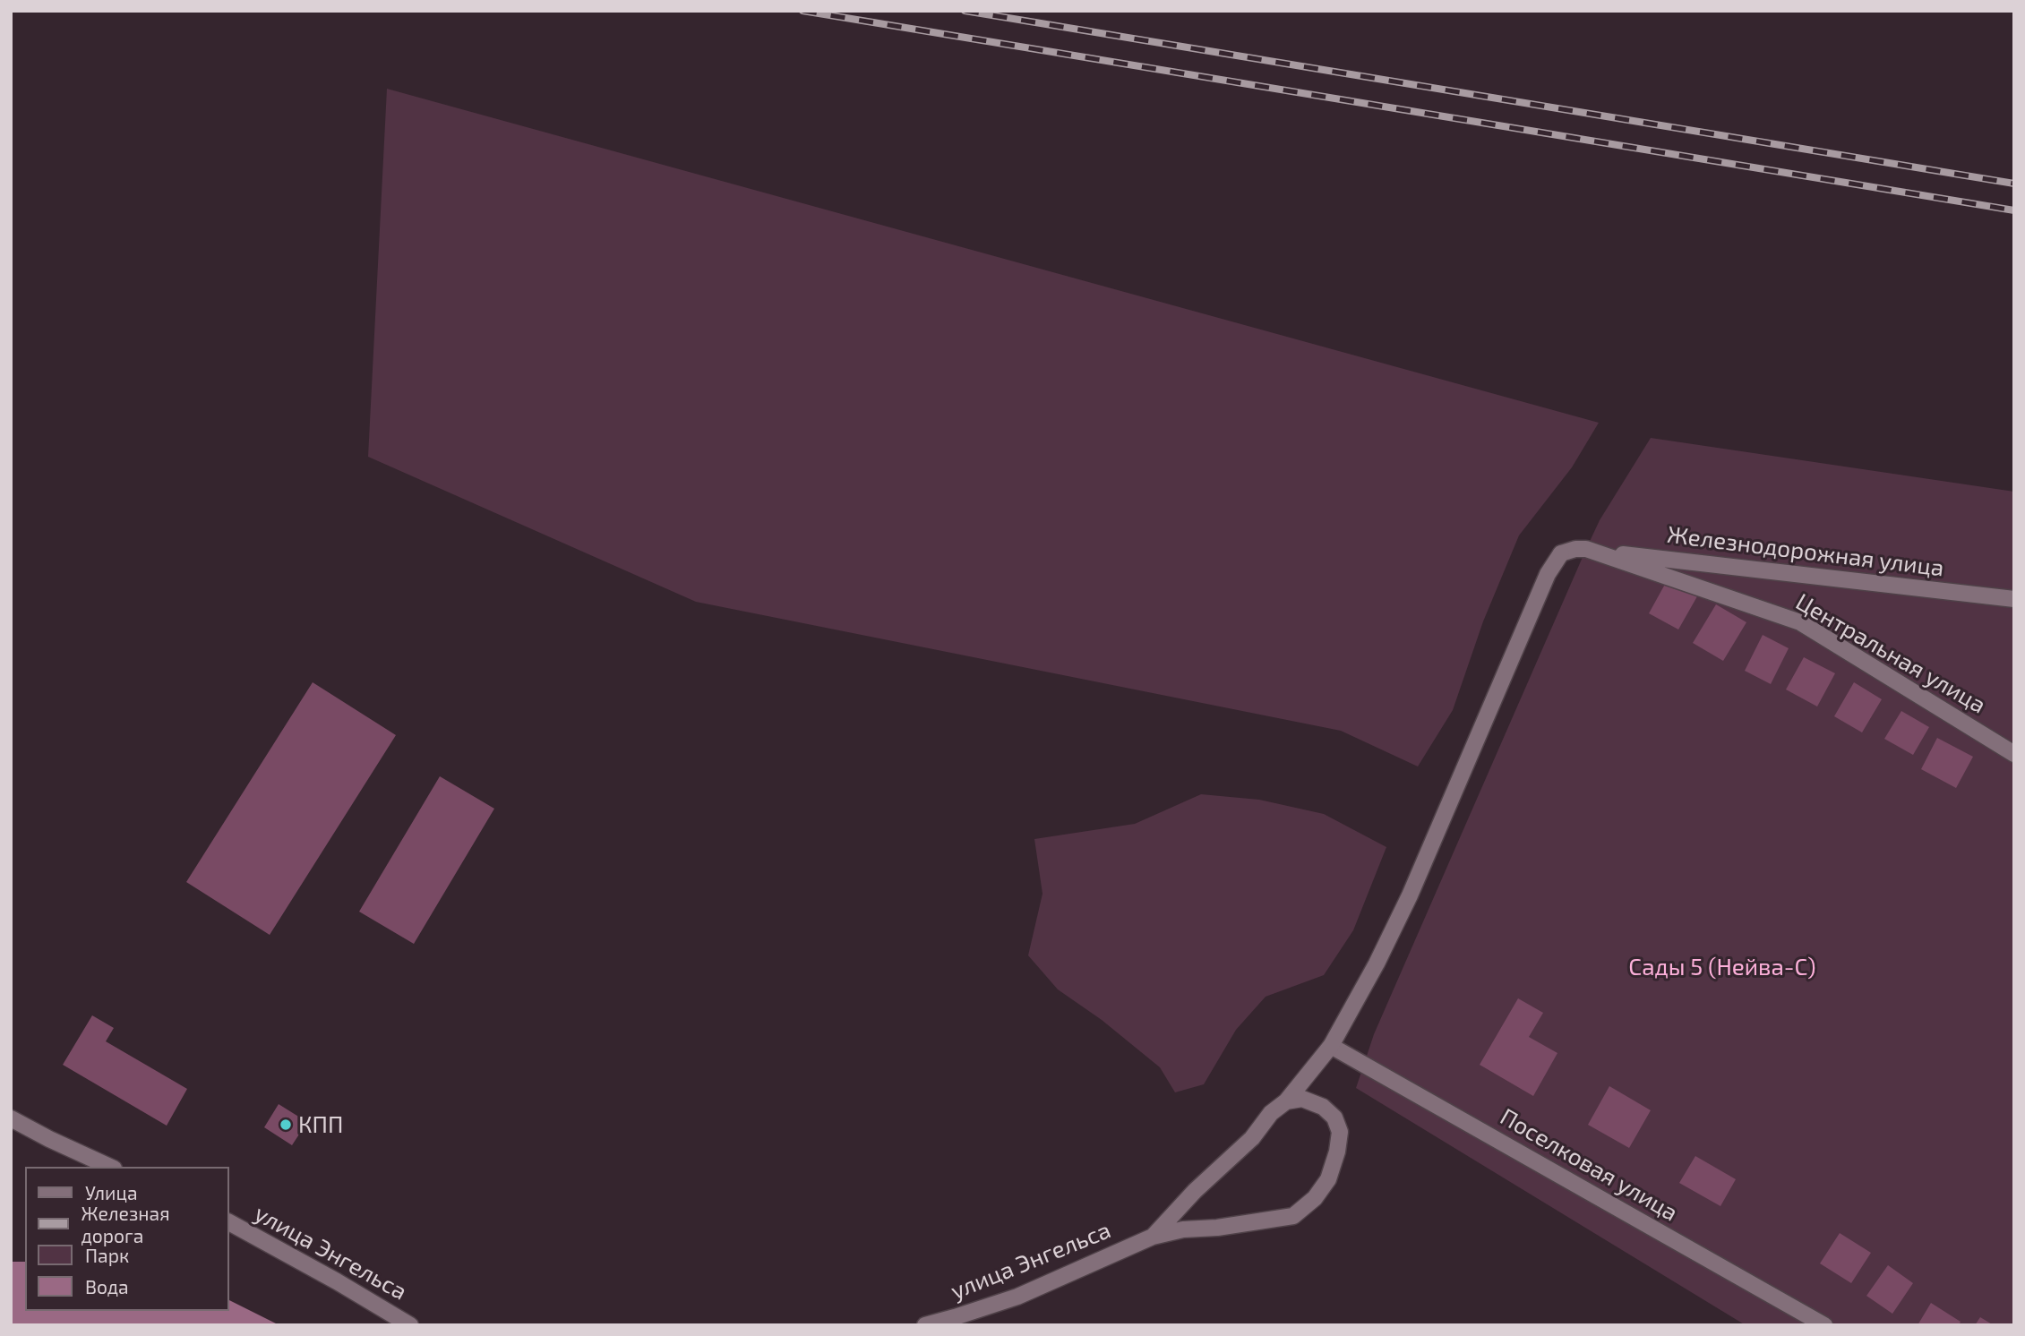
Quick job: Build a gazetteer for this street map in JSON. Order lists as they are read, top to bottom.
{
  "streets": {
    "street": [
      "Железнодорожная улица",
      "Центральная улица",
      "Поселковая улица",
      "улица Энгельса"
    ]
  },
  "crossings": [
    ["Железнодорожная улица", "Центральная улица"],
    ["Центральная улица", "Поселковая улица"]
  ],
  "parks": ["Сады 5 (Нейва-С)"],
  "places": ["КПП"],
  "legend": [
    "Улица",
    "Железная дорога",
    "Парк",
    "Вода"
  ]
}
